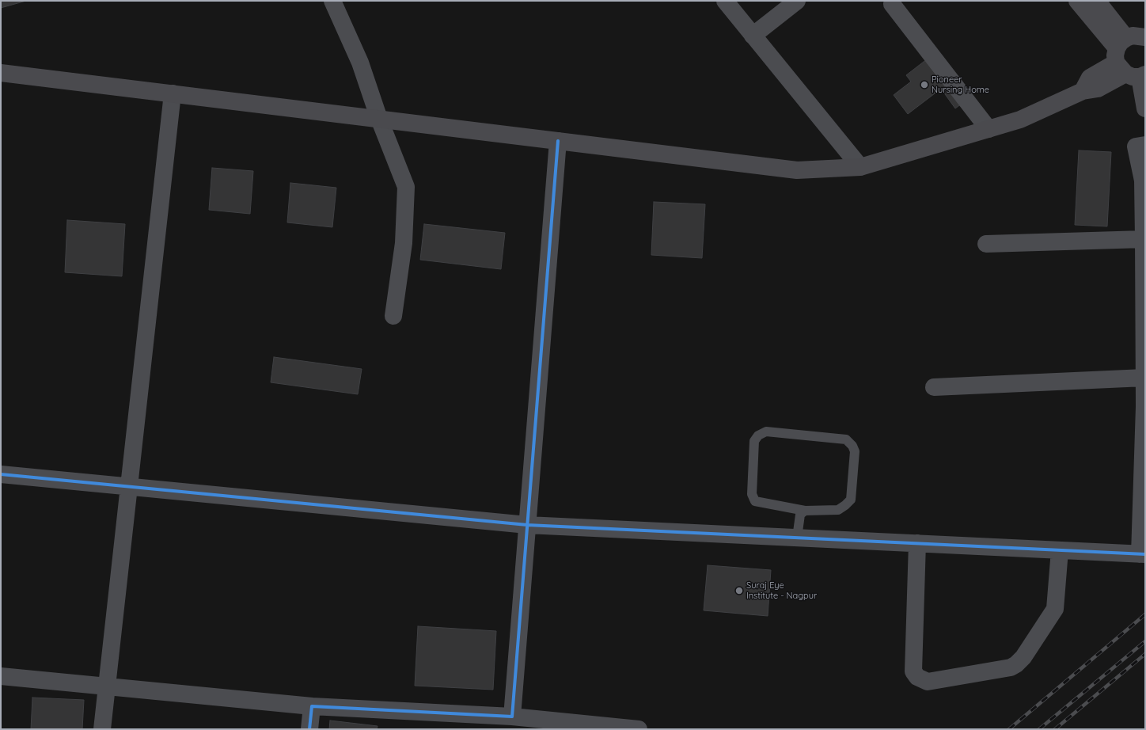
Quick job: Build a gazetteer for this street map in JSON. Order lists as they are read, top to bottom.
{
  "places": ["Pioneer Nursing Home", "Suraj Eye Institute - Nagpur"]
}
